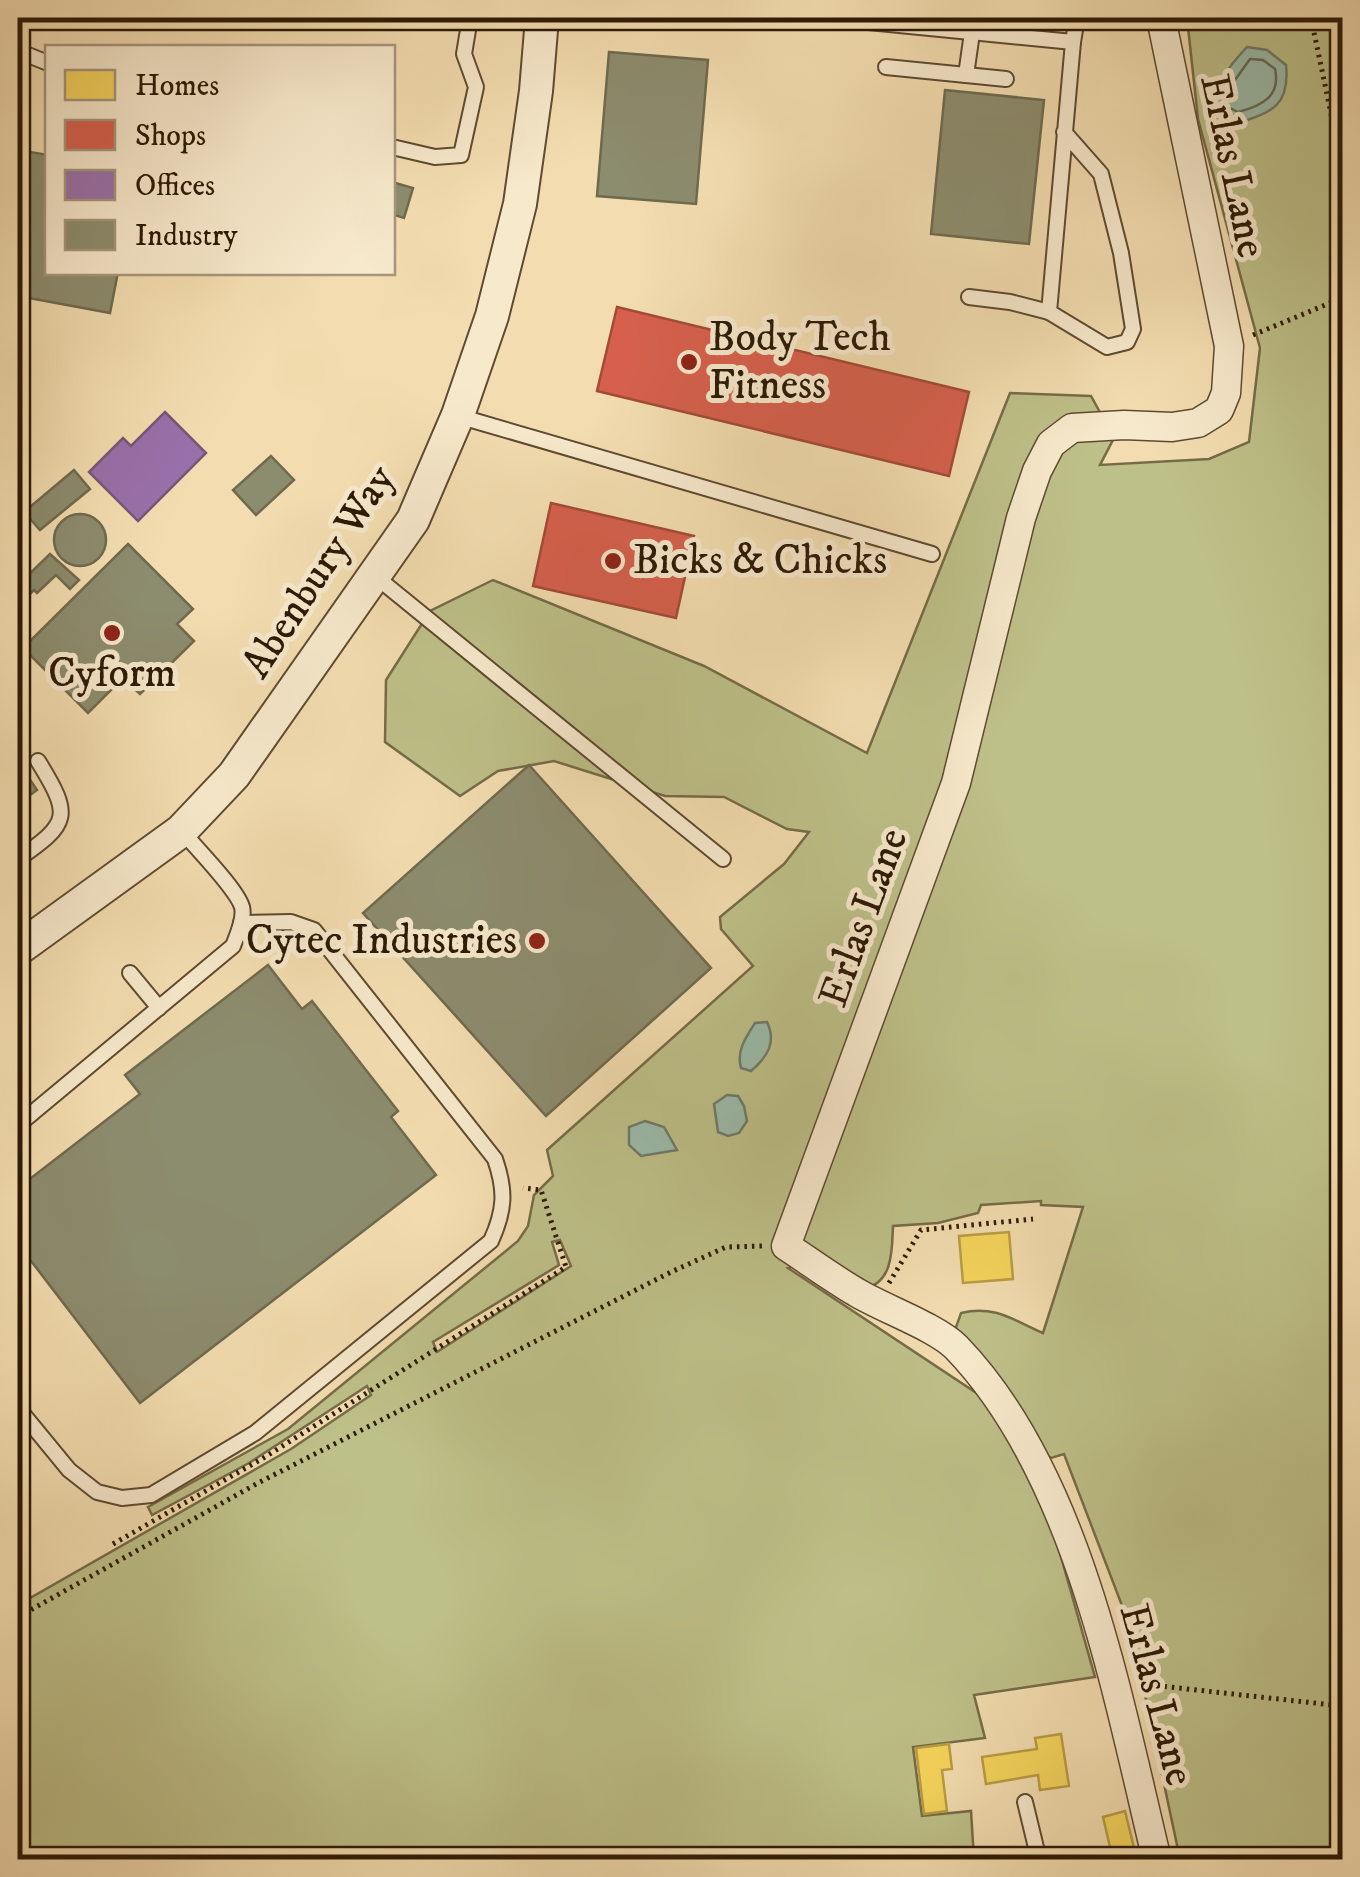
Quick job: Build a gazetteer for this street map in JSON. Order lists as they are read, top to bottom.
{
  "streets": {
    "street": ["Erlas Lane", "Abenbury Way"]
  },
  "places": [
    "Body Tech Fitness",
    "Bicks & Chicks",
    "Cyform",
    "Cytec Industries"
  ],
  "legend": [
    "Homes",
    "Shops",
    "Offices",
    "Industry"
  ]
}
